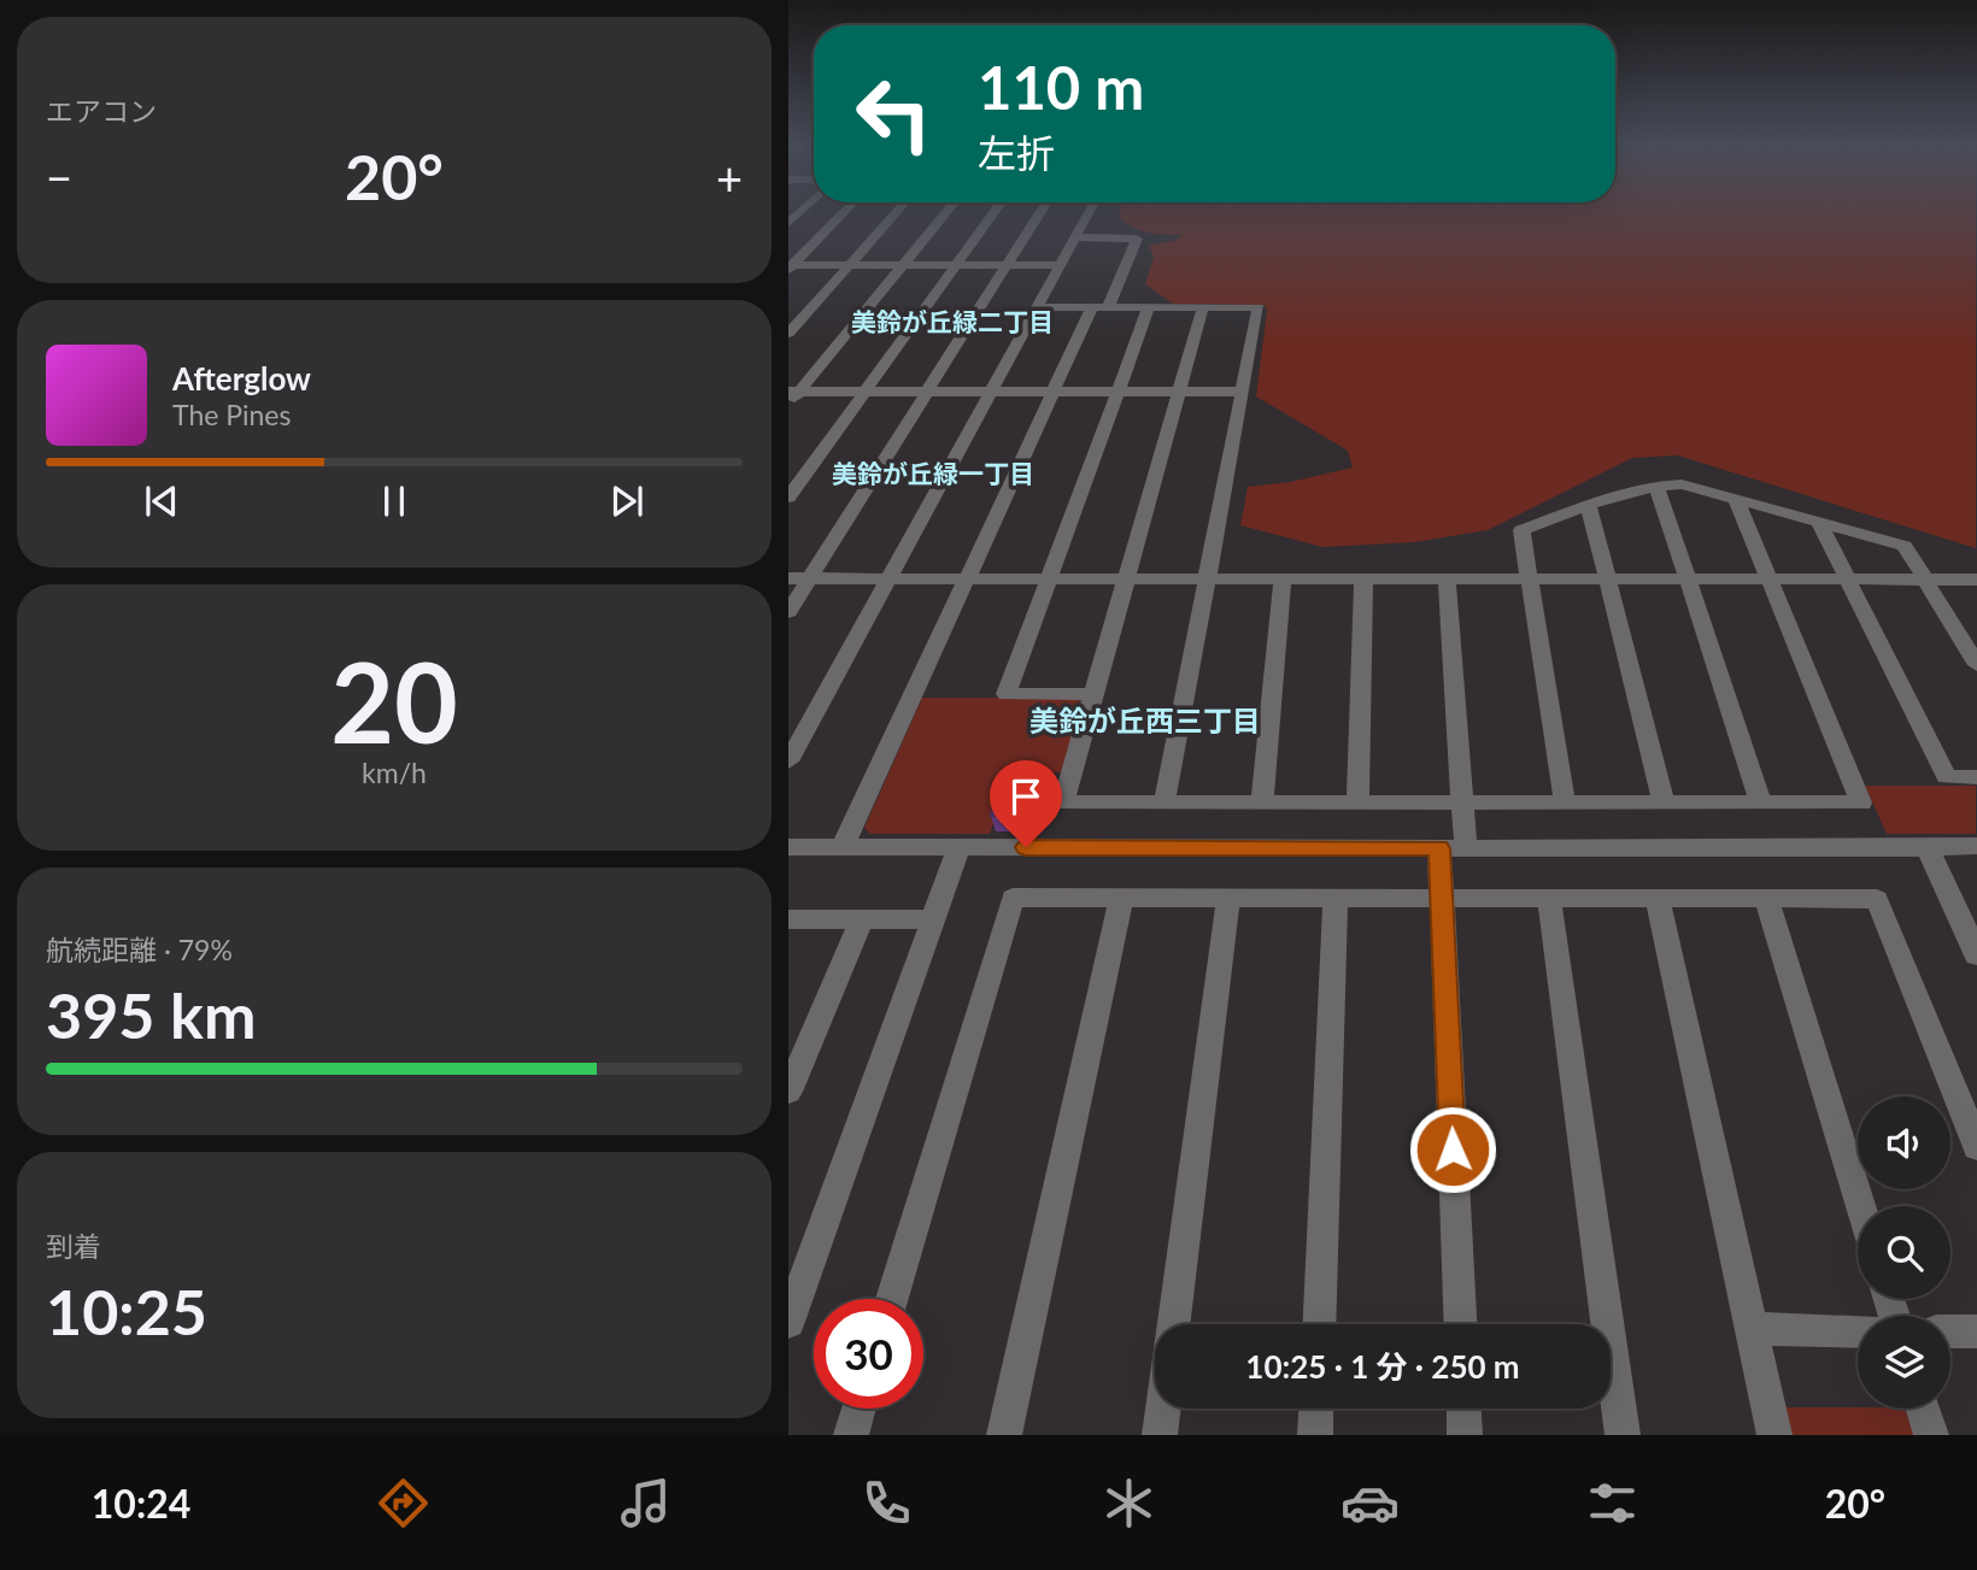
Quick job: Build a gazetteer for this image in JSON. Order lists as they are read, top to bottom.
{
  "districts": ["美鈴が丘緑二丁目", "美鈴が丘緑一丁目", "美鈴が丘西三丁目"],
  "page": {
    "tile": [
      "エアコン",
      ["20", "km/h"],
      ["航続距離 · 79%", "395 km"],
      ["到着", "10:25"]
    ],
    "turn": ["110 m", "左折"],
    "heat": ["−", "20°", "+"],
    "song": ["Afterglow", "The Pines"],
    "limit": "30",
    "trip": "10:25 · 1 分 · 250 m",
    "tabs": ["10:24", "20°"]
  }
}
